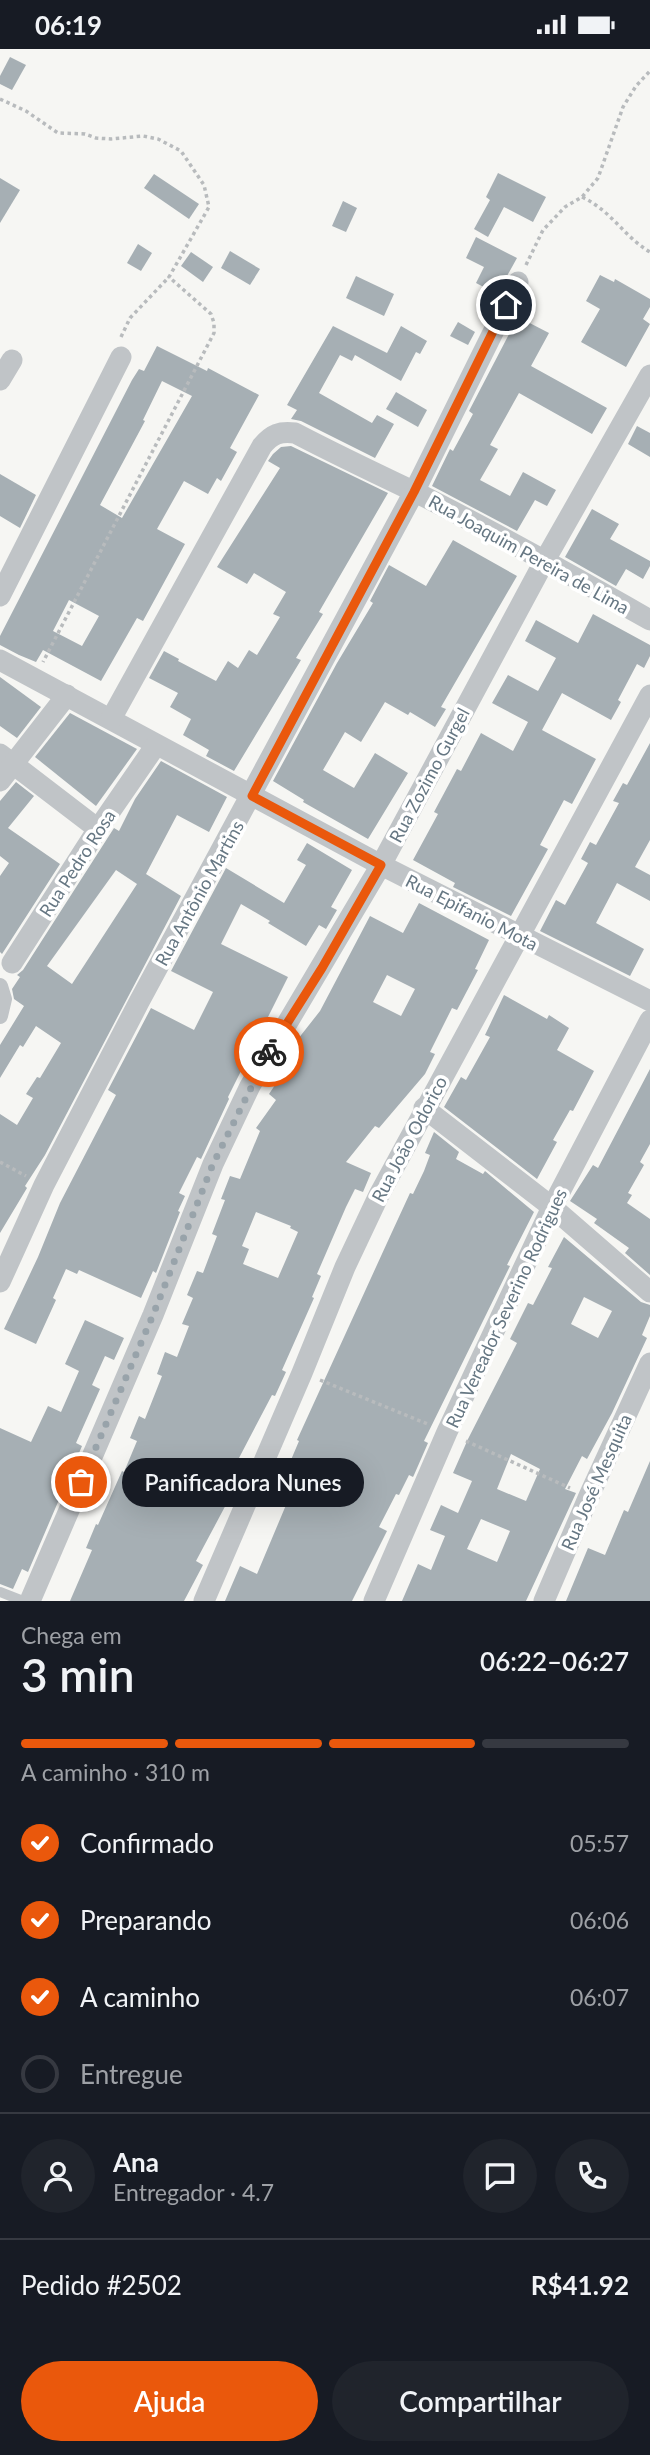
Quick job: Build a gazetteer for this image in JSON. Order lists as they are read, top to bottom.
{
  "streets": {
    "street": [
      "Rua Joaquim Pereira de Lima",
      "Rua Zozimo Gurgel",
      "Rua Pedro Rosa",
      "Rua Antônio Martins",
      "Rua Epifanio Mota",
      "Rua João Odorico",
      "Rua Vereador Severino Rodrigues",
      "Rua José Mesquita"
    ]
  },
  "crossings": [
    ["Rua Joaquim Pereira de Lima", "Rua Zozimo Gurgel"],
    ["Rua Joaquim Pereira de Lima", "Rua Antônio Martins"],
    ["Rua Joaquim Pereira de Lima", "Rua Epifanio Mota"],
    ["Rua Zozimo Gurgel", "Rua Epifanio Mota"],
    ["Rua Pedro Rosa", "Rua Epifanio Mota"],
    ["Rua Antônio Martins", "Rua Epifanio Mota"],
    ["Rua Epifanio Mota", "Rua João Odorico"]
  ],
  "places": ["Panificadora Nunes"],
  "page": {
    "status": "06:19",
    "bubble": "Panificadora Nunes",
    "heading": ["3 min", "Chega em", "06:22–06:27"],
    "panel": [
      "Ana",
      "Entregador · 4.7",
      "Pedido #2502",
      "R$41.92"
    ],
    "bar": "A caminho · 310 m",
    "list": [
      ["Confirmado", "05:57"],
      ["Preparando", "06:06"],
      ["A caminho", "06:07"],
      "Entregue"
    ],
    "buttons": ["Ajuda", "Compartilhar"]
  }
}
